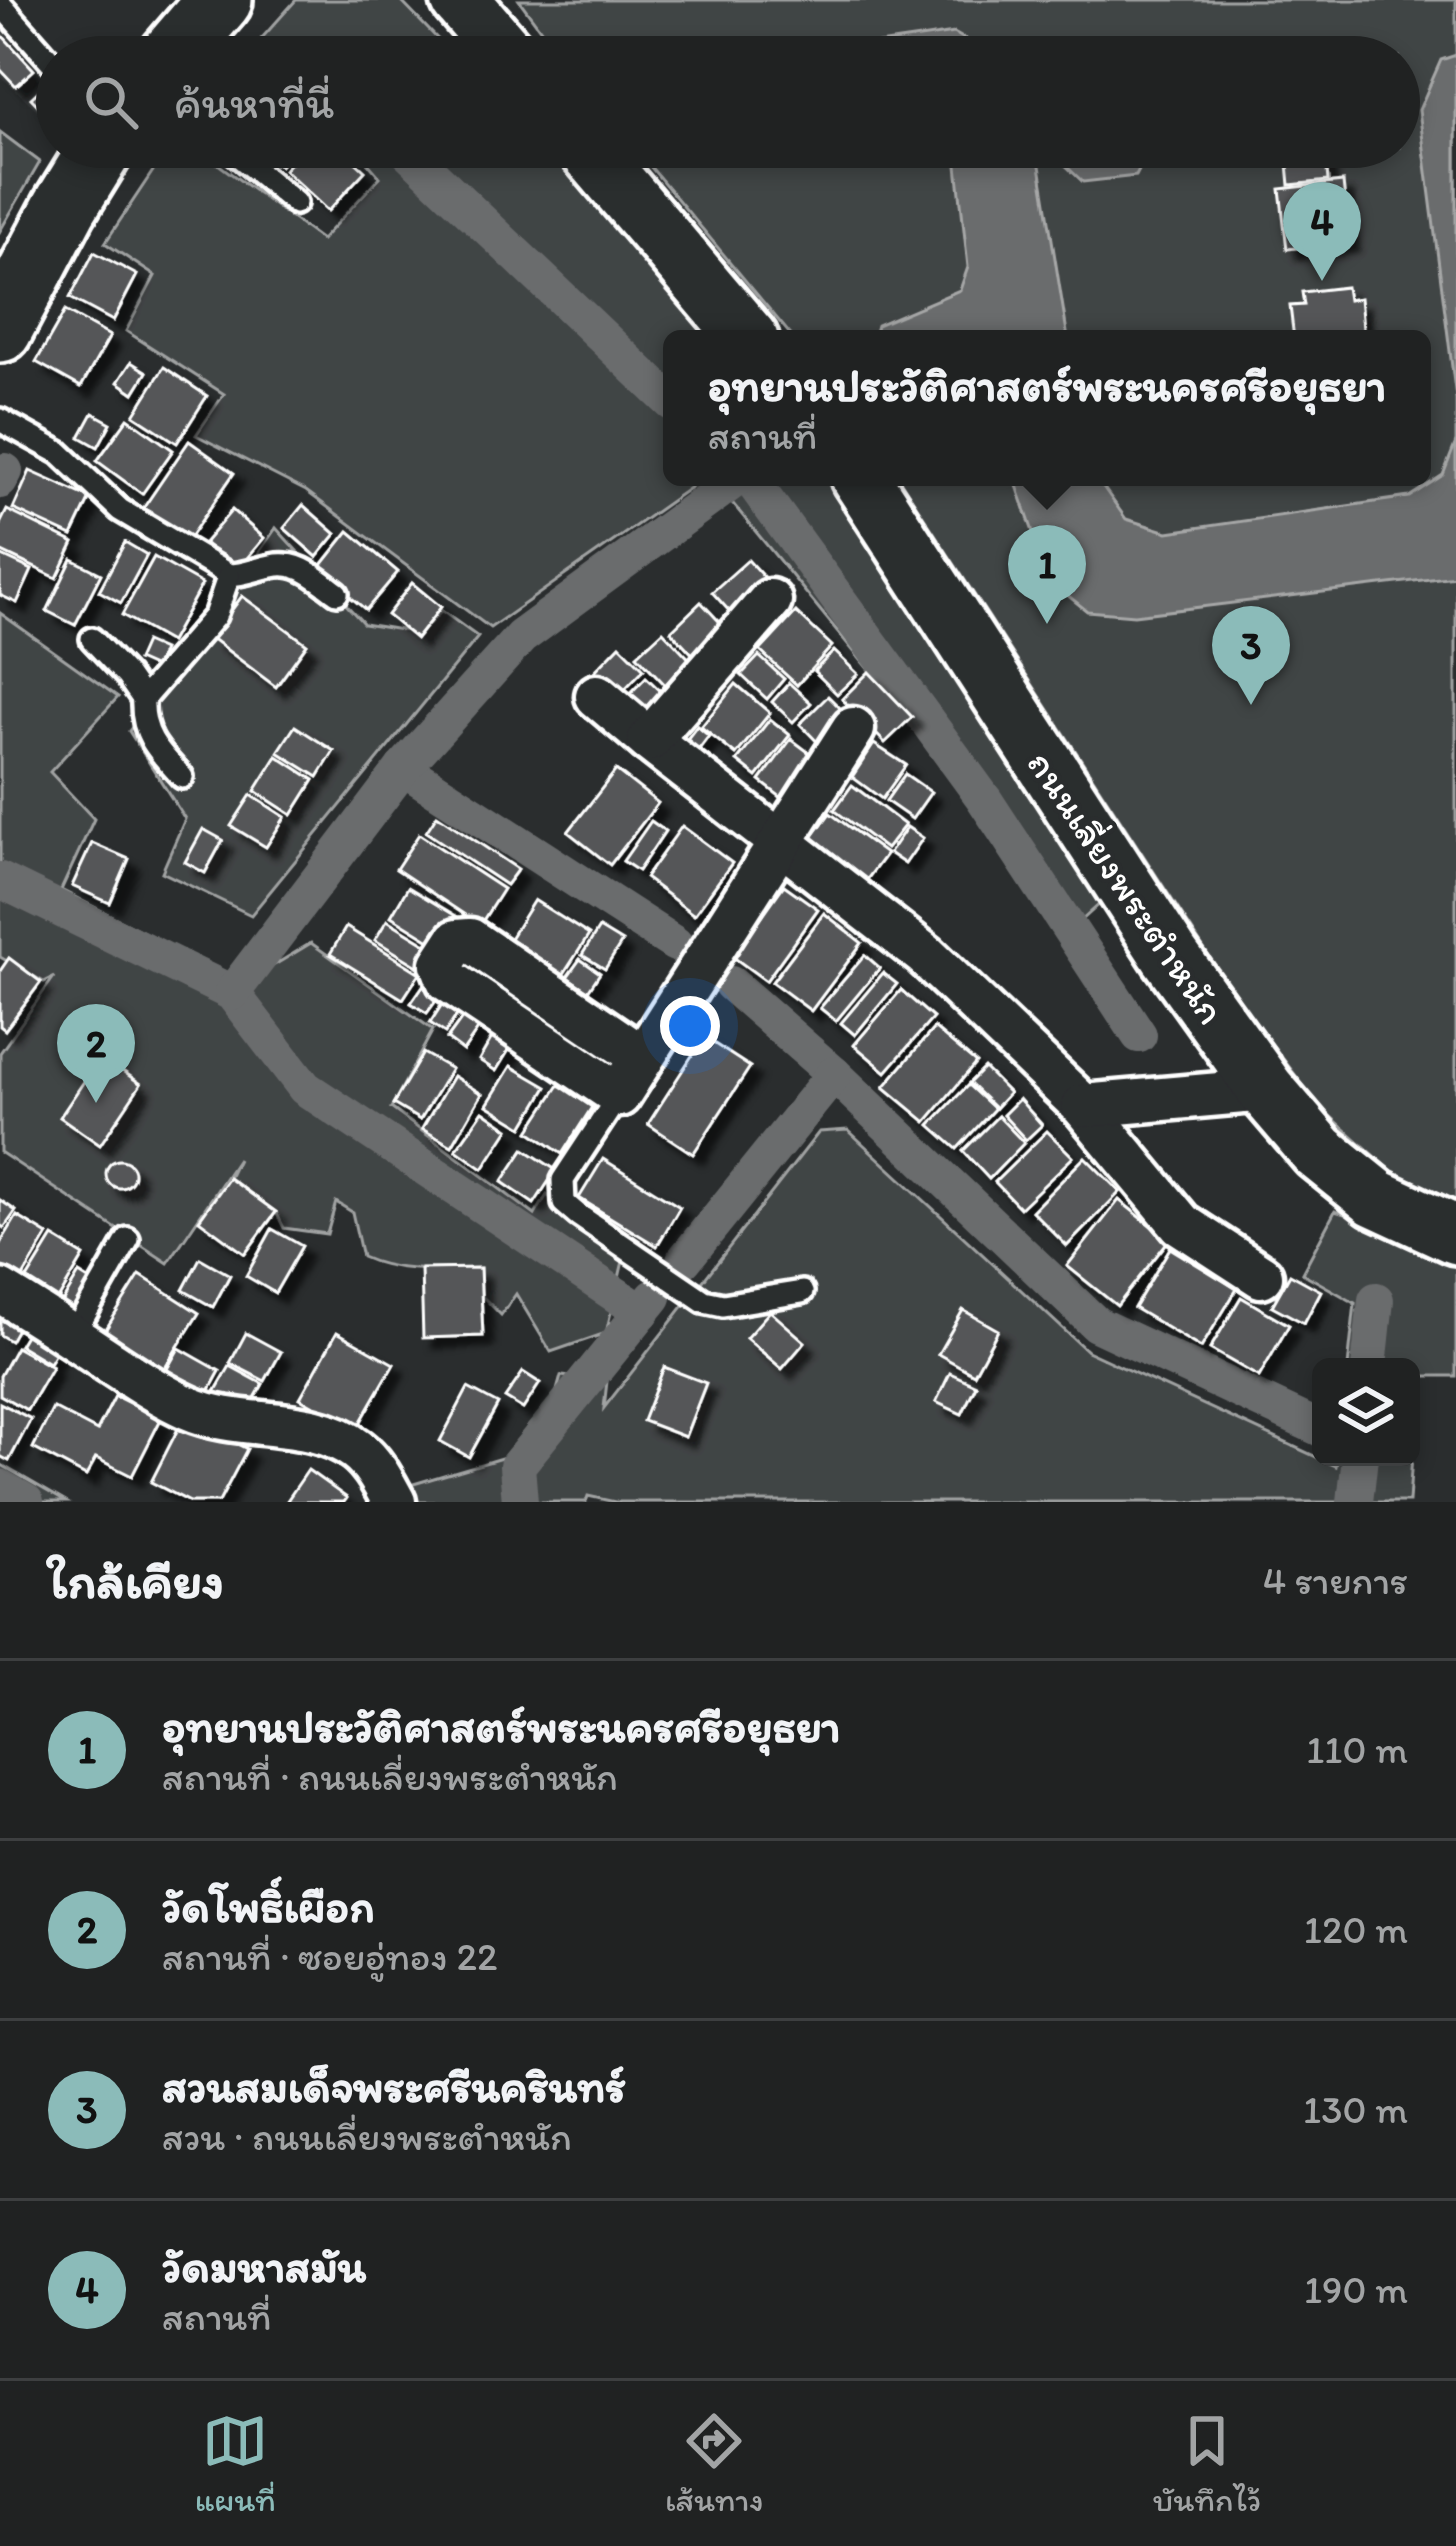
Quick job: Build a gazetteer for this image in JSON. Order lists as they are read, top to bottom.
{
  "streets": {
    "street": ["ถนนเลี่ยงพระตำหนัก"]
  },
  "page": {
    "search": "ค้นหาที่นี่",
    "pins": [
      "4",
      "1",
      "3",
      "2"
    ],
    "popup": ["อุทยานประวัติศาสตร์พระนครศรีอยุธยา", "สถานที่"],
    "heading": ["ใกล้เคียง", "4 รายการ"],
    "list": [
      {
        "mark": "1",
        "name": "อุทยานประวัติศาสตร์พระนครศรีอยุธยา",
        "note": "สถานที่ · ถนนเลี่ยงพระตำหนัก",
        "value": "110 m"
      },
      {
        "mark": "2",
        "name": "วัดโพธิ์เผือก",
        "note": "สถานที่ · ซอยอู่ทอง 22",
        "value": "120 m"
      },
      {
        "mark": "3",
        "name": "สวนสมเด็จพระศรีนครินทร์",
        "note": "สวน · ถนนเลี่ยงพระตำหนัก",
        "value": "130 m"
      },
      {
        "mark": "4",
        "name": "วัดมหาสมัน",
        "note": "สถานที่",
        "value": "190 m"
      }
    ],
    "nav": ["แผนที่", "เส้นทาง", "บันทึกไว้"]
  }
}
